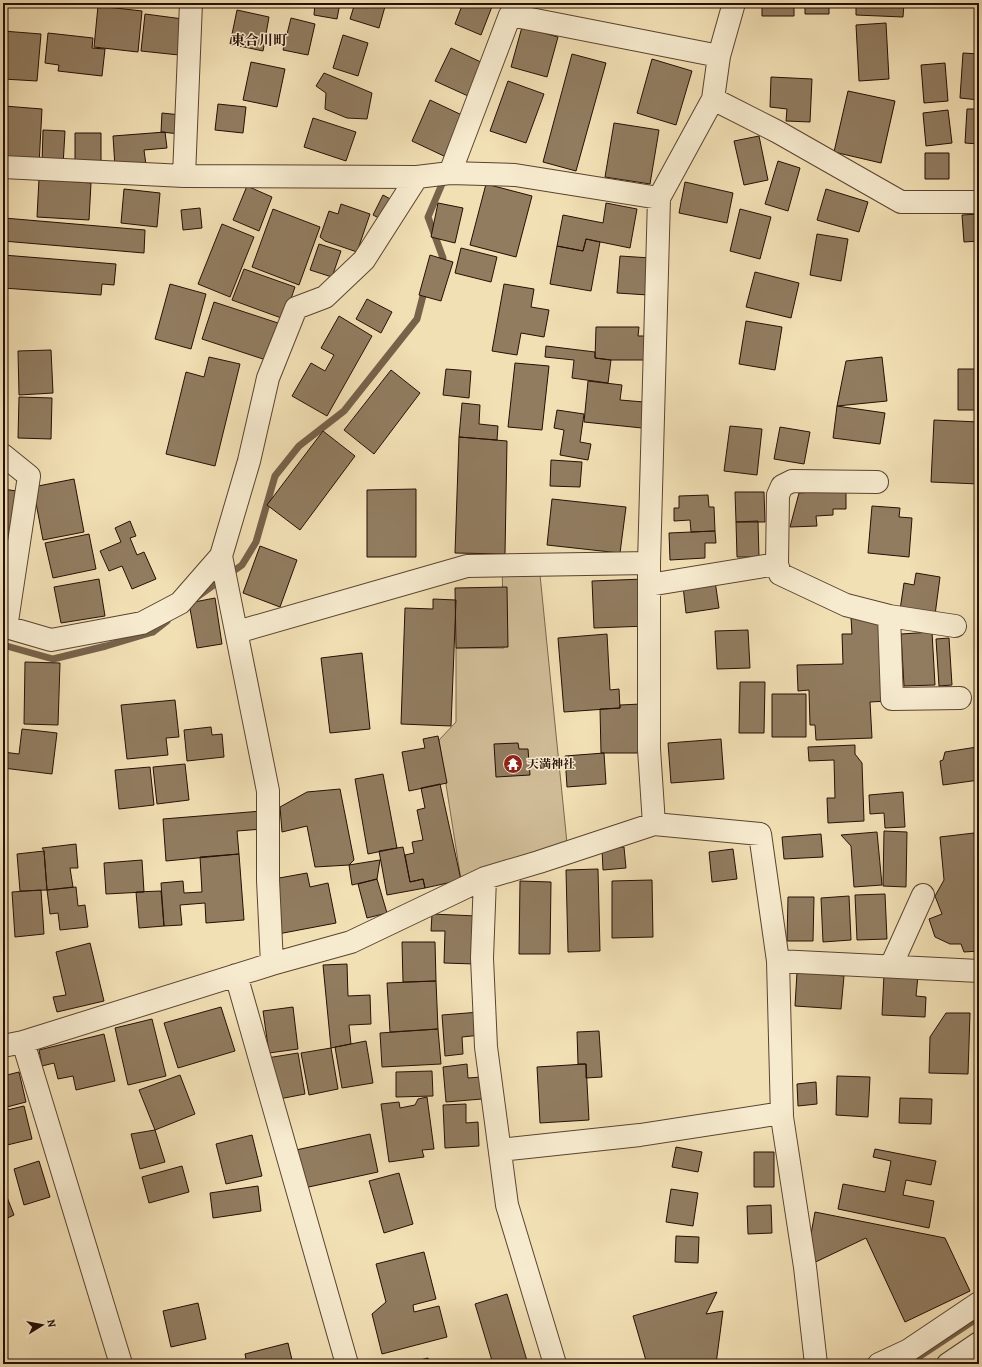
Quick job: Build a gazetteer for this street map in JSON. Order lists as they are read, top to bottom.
{
  "districts": ["東合川町"],
  "places": {
    "temple": ["天満神社"]
  },
  "north": "right"
}
